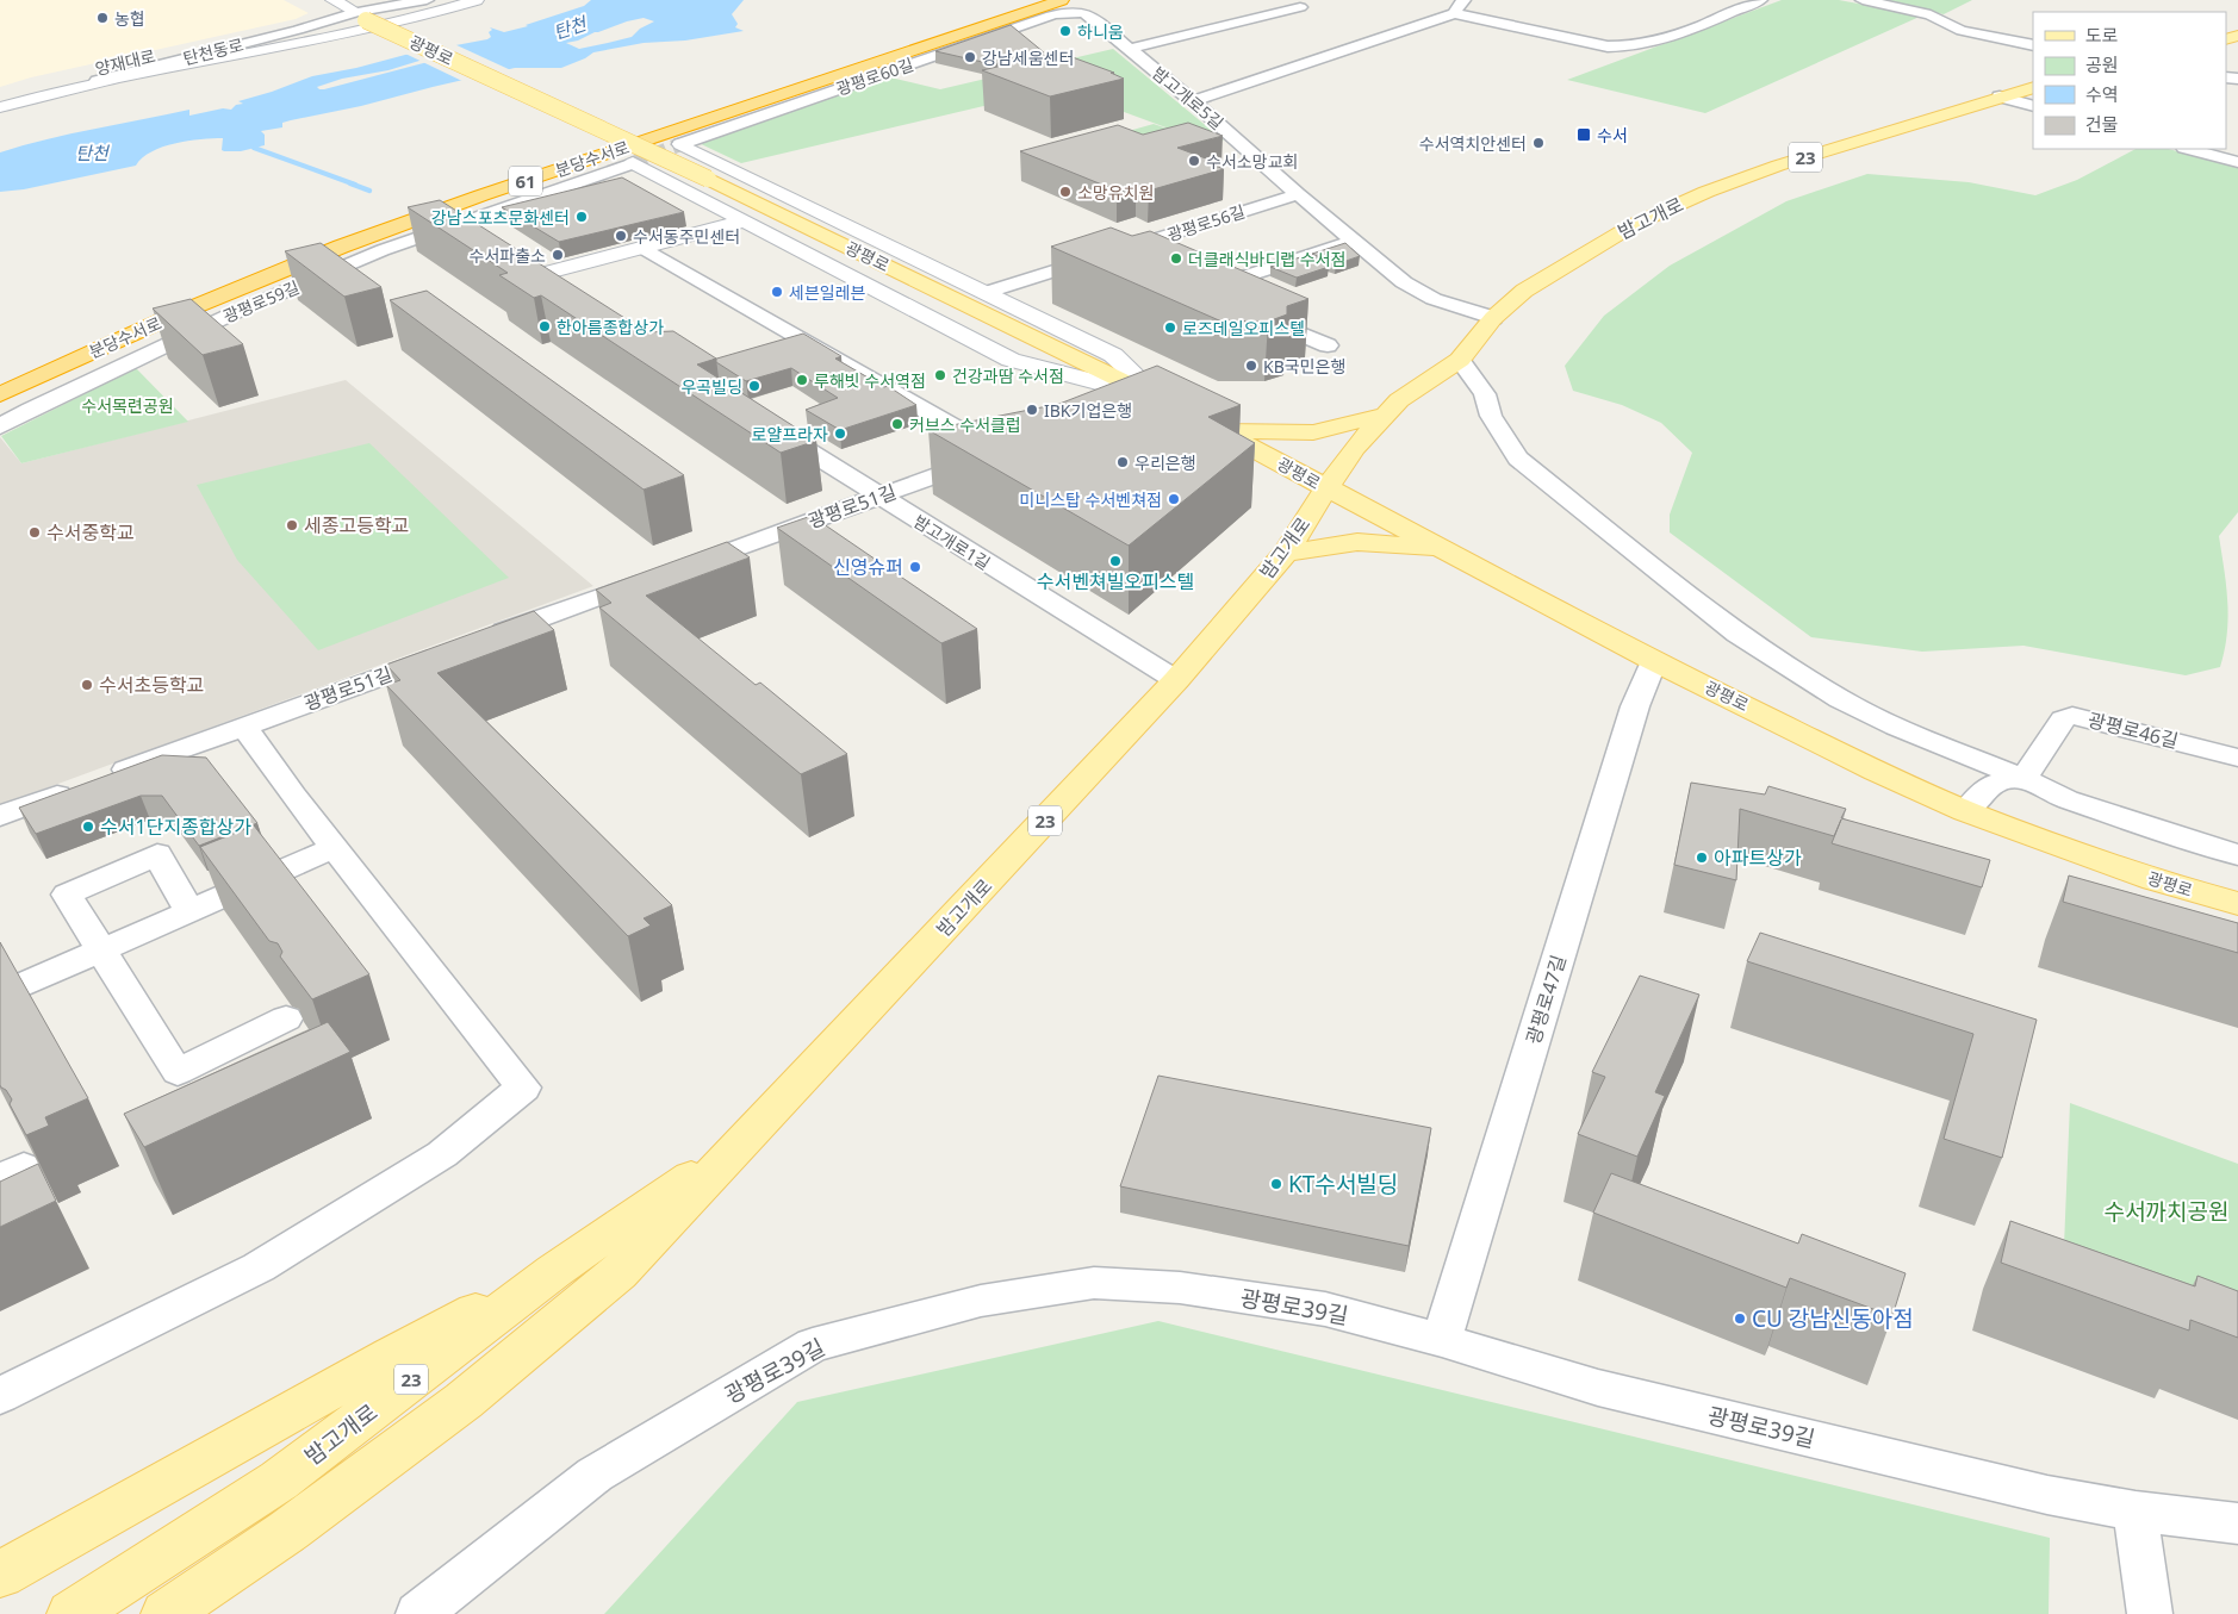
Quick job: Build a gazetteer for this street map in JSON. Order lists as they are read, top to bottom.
{
  "streets": {
    "highway": ["분당수서로", "61"],
    "main road": [
      "광평로",
      "탄천동로",
      "양재대로",
      "23",
      "밤고개로"
    ],
    "street": [
      "광평로60길",
      "밤고개로5길",
      "광평로56길",
      "광평로59길",
      "광평로51길",
      "밤고개로1길",
      "광평로46길",
      "광평로47길",
      "광평로39길"
    ]
  },
  "crossings": [
    ["광평로", "탄천동로"],
    ["광평로", "양재대로"],
    ["광평로", "밤고개로"],
    ["광평로", "광평로47길"],
    ["탄천동로", "양재대로"],
    ["광평로60길", "밤고개로5길"],
    ["광평로60길", "분당수서로"],
    ["밤고개로5길", "분당수서로"],
    ["밤고개로5길", "밤고개로"],
    ["밤고개로5길", "광평로56길"],
    ["밤고개로", "밤고개로1길"],
    ["광평로51길", "밤고개로1길"],
    ["광평로47길", "광평로39길"]
  ],
  "water": ["탄천"],
  "parks": ["수서목련공원", "수서까치공원"],
  "places": {
    "other": [
      "농협",
      "하니움",
      "강남세움센터",
      "수서역치안센터",
      "수서소망교회",
      "소망유치원",
      "강남스포츠문화센터",
      "수서동주민센터",
      "수서파출소",
      "더클래식바디랩 수서점",
      "세븐일레븐",
      "한아름종합상가",
      "로즈데일오피스텔",
      "KB국민은행",
      "건강과땀 수서점",
      "루해빗 수서역점",
      "우곡빌딩",
      "IBK기업은행",
      "커브스 수서클럽",
      "로얄프라자",
      "우리은행",
      "미니스탑 수서벤쳐점",
      "세종고등학교",
      "수서중학교",
      "수서벤쳐빌오피스텔",
      "신영슈퍼",
      "수서초등학교",
      "수서1단지종합상가",
      "아파트상가",
      "KT수서빌딩",
      "CU 강남신동아점"
    ],
    "transit": ["수서"]
  },
  "legend": [
    "도로",
    "공원",
    "수역",
    "건물"
  ]
}
